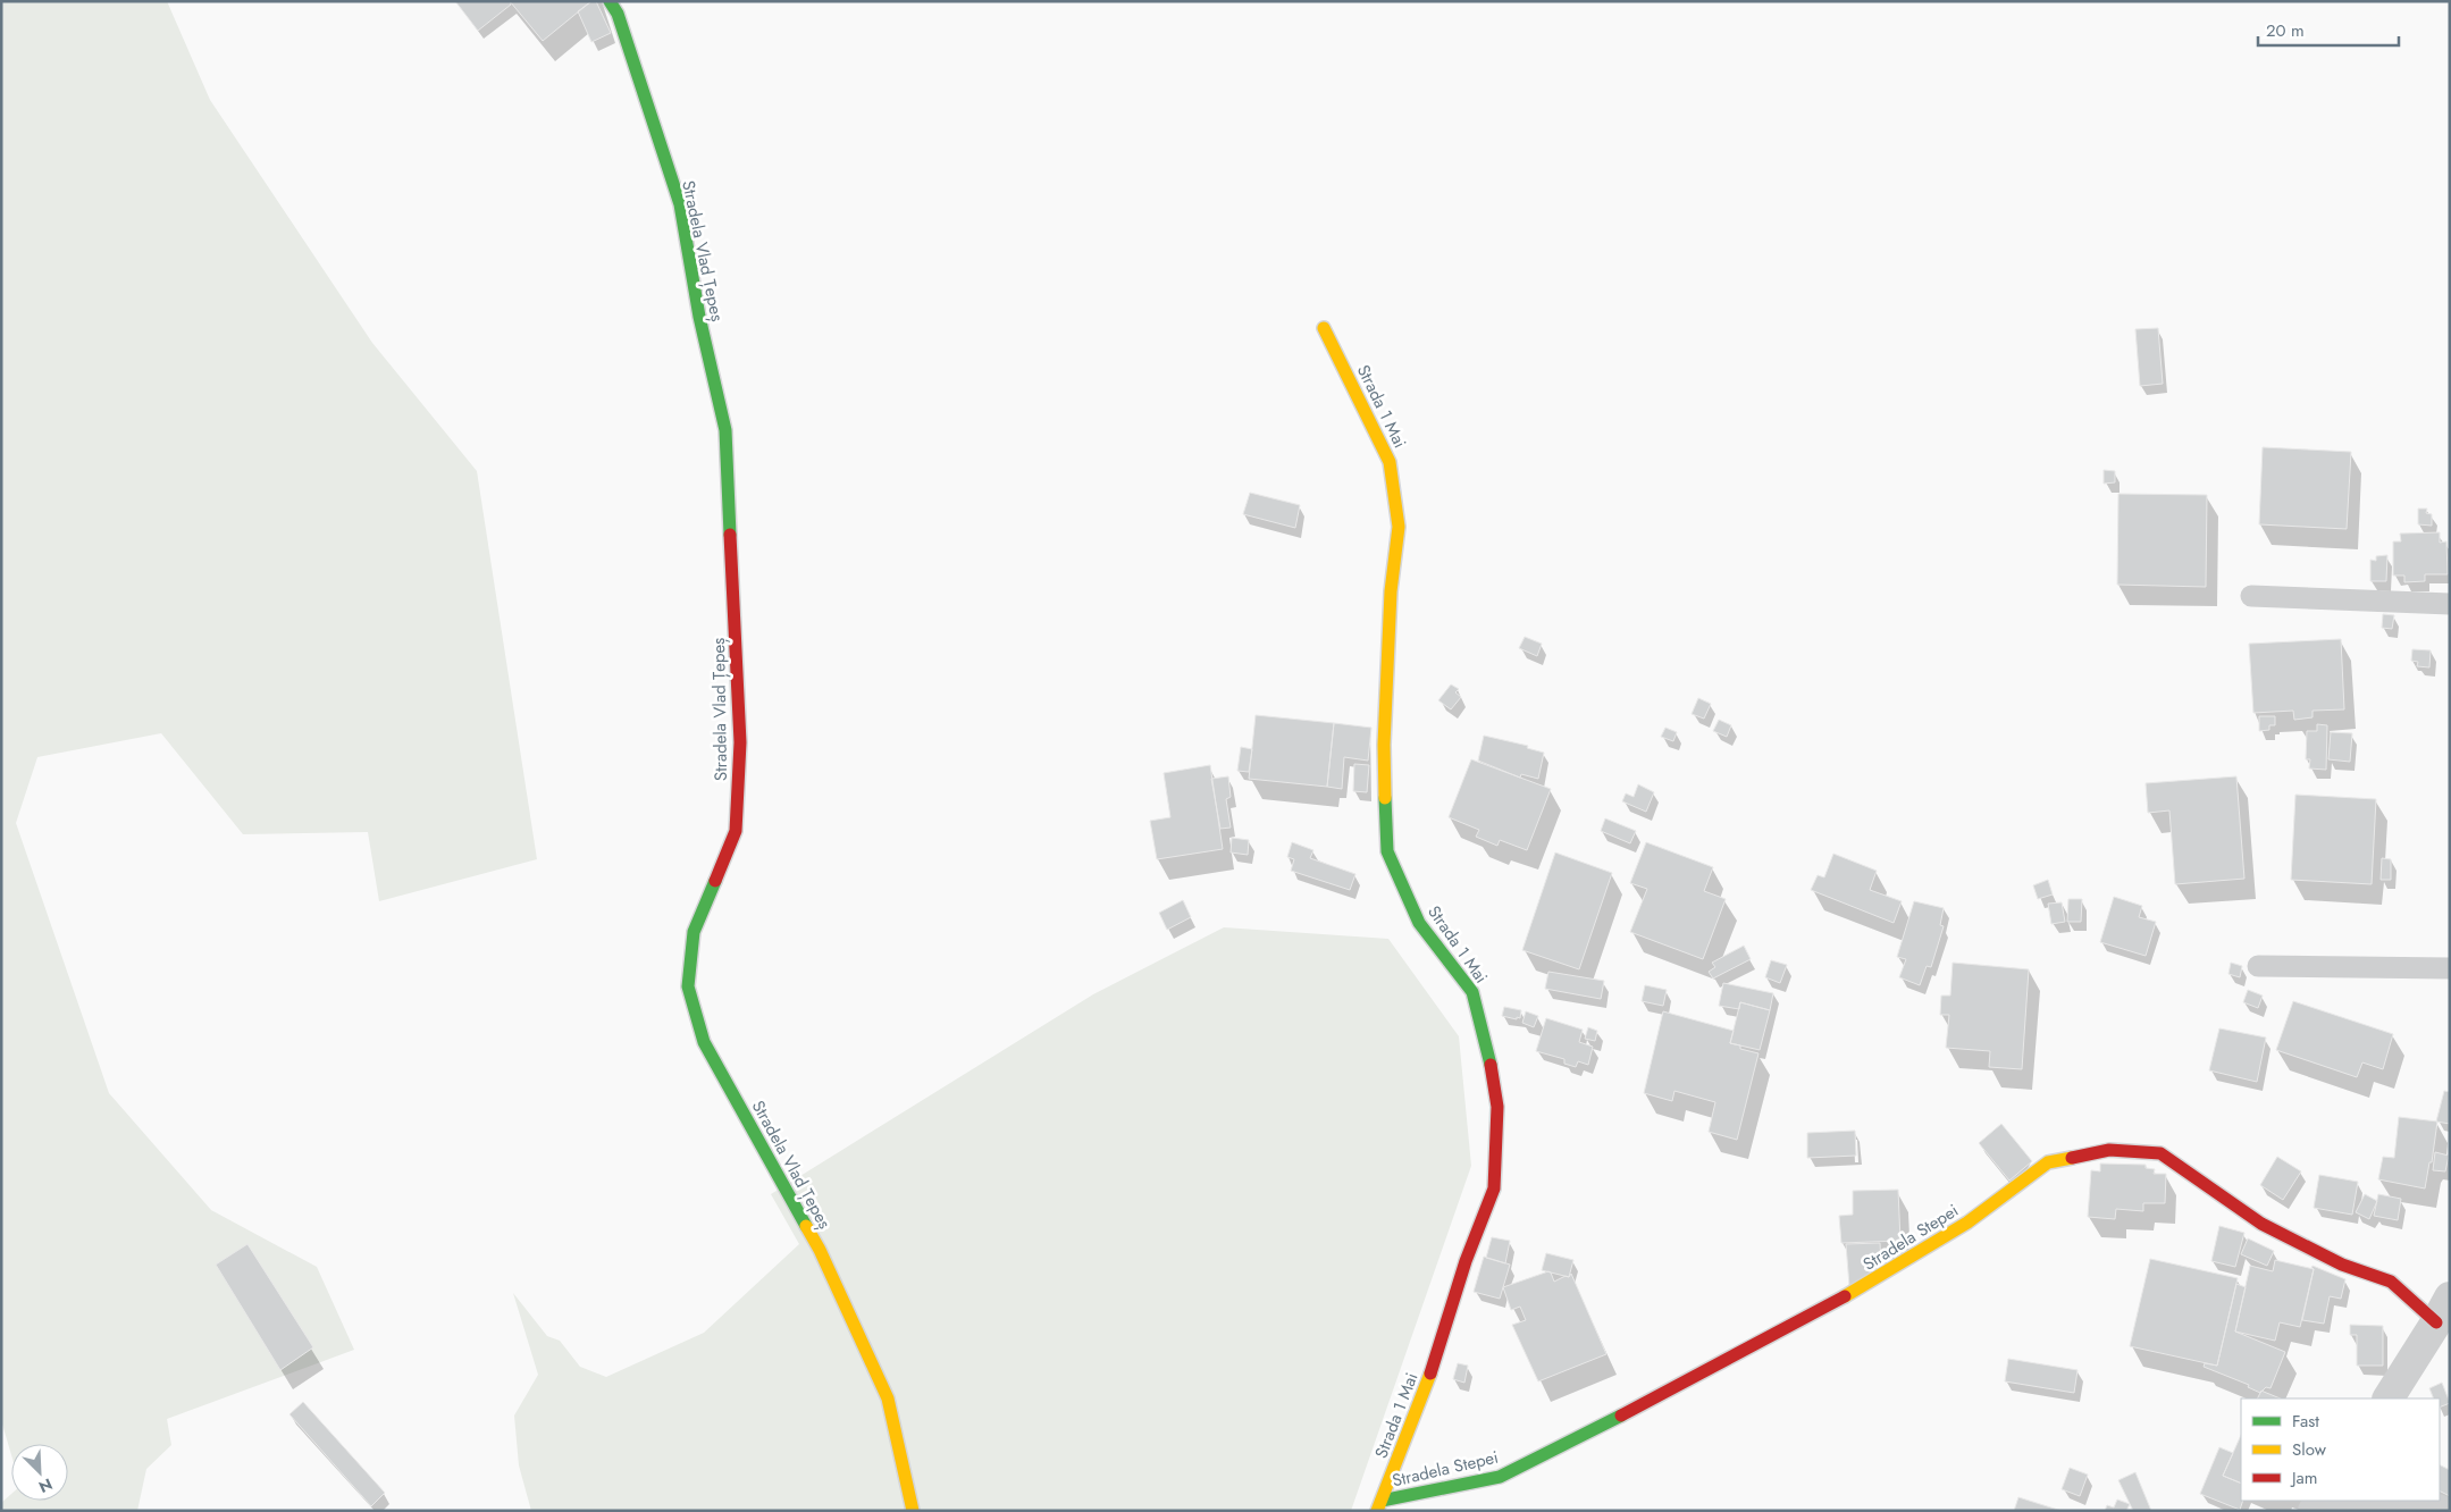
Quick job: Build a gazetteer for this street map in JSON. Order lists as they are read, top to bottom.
{
  "streets": {
    "street": ["Stradela Vlad Țepeș", "Strada 1 Mai", "Stradela Stepei"]
  },
  "crossings": [
    ["Strada 1 Mai", "Stradela Stepei"]
  ],
  "legend": ["Fast", "Slow", "Jam"],
  "scale_bar": "20 m",
  "north": "bottom right"
}
